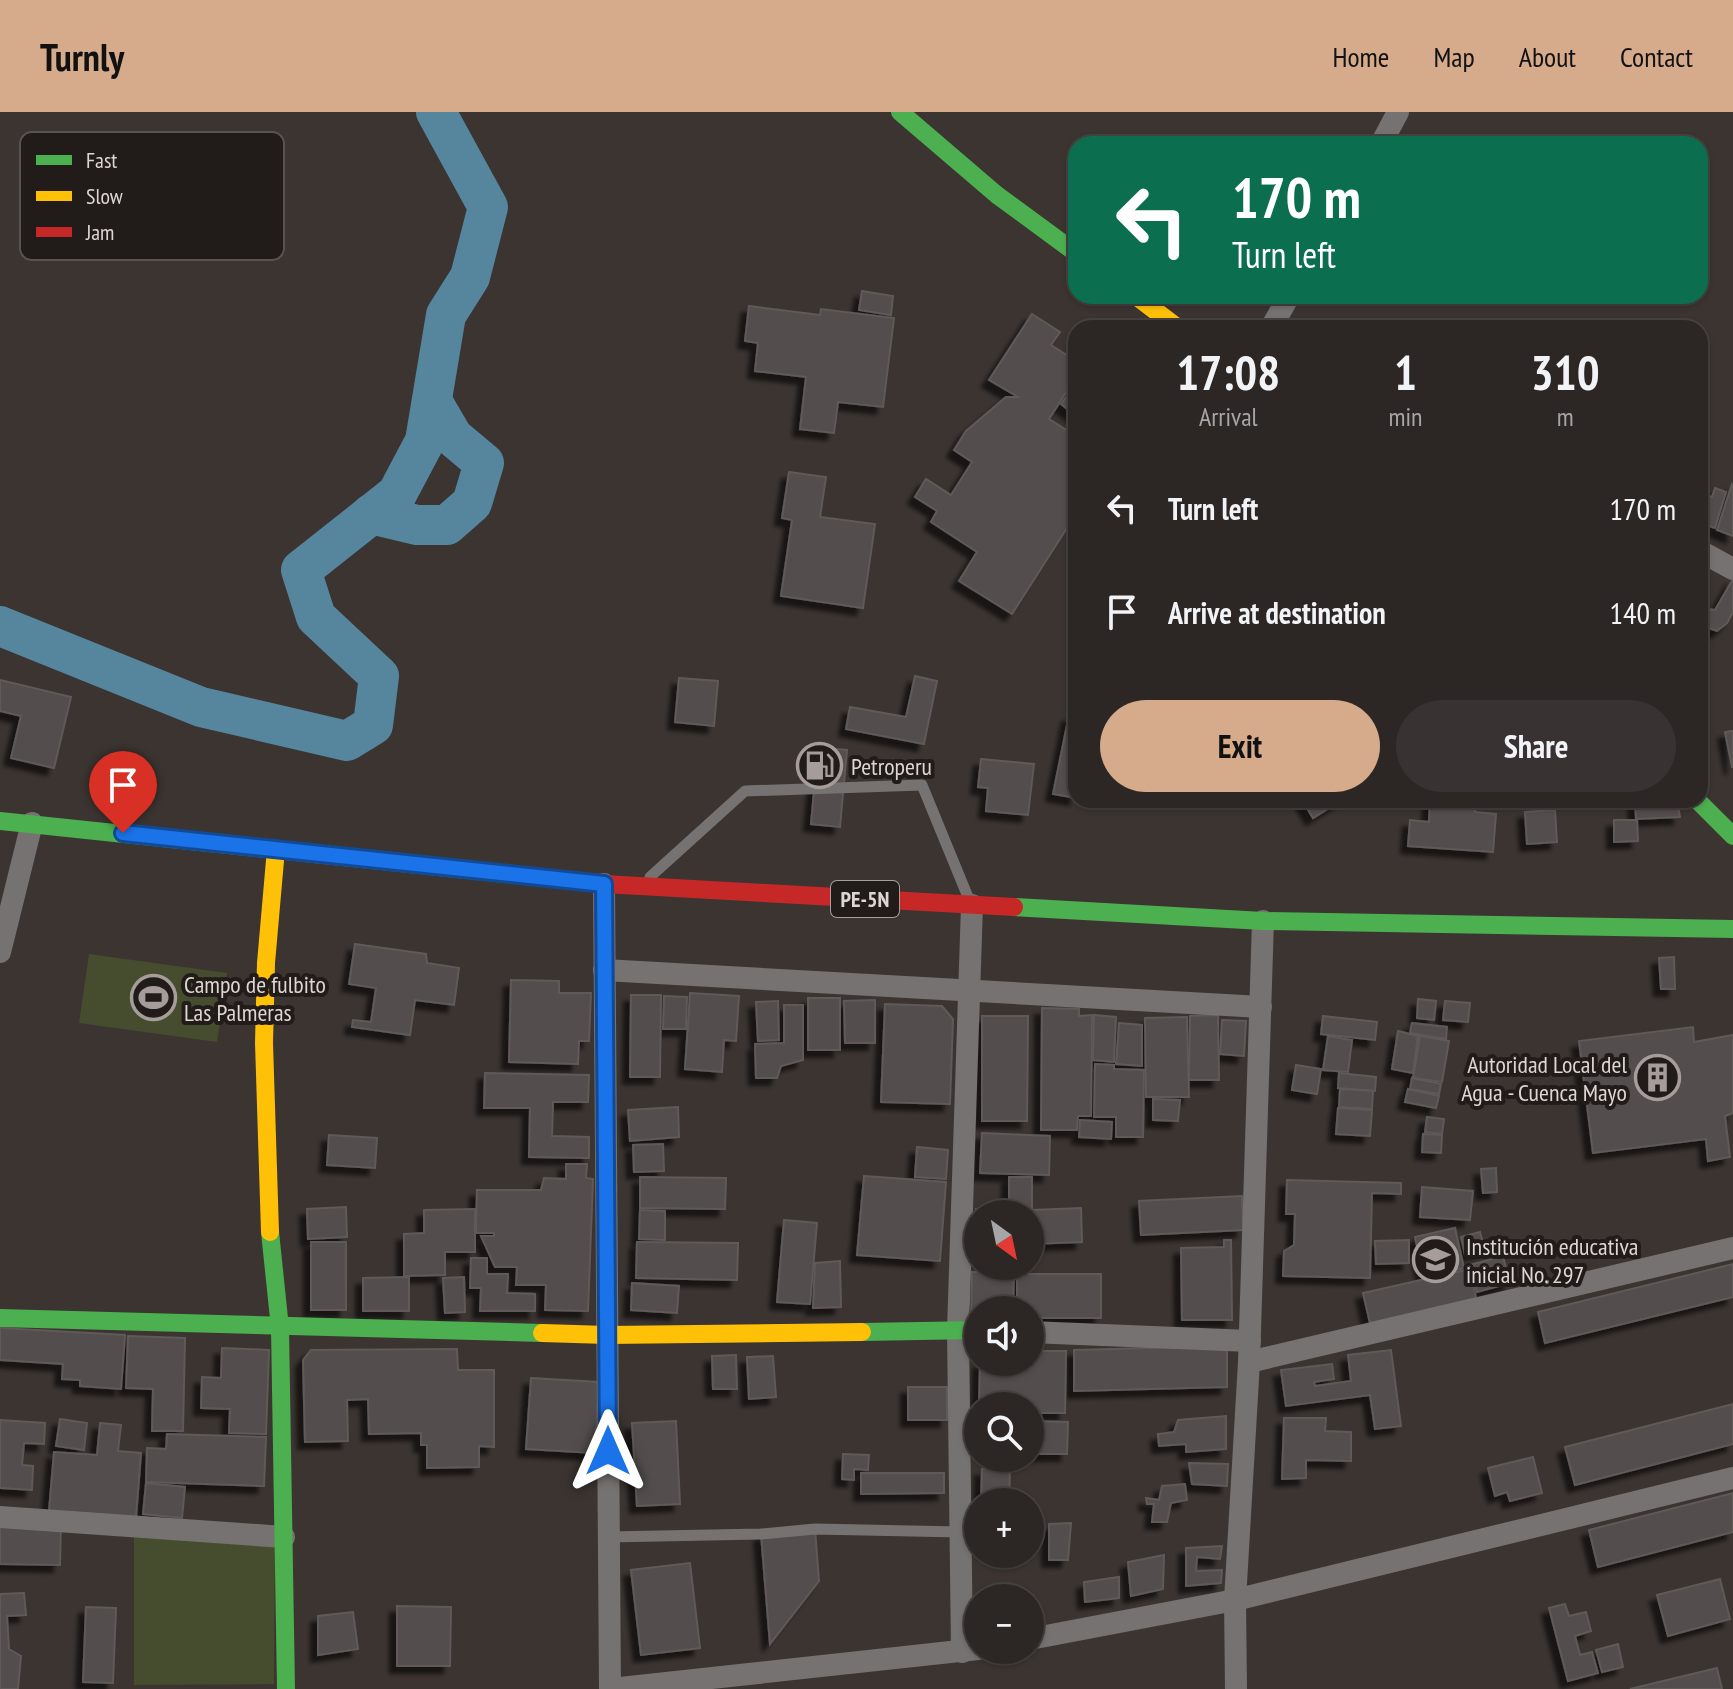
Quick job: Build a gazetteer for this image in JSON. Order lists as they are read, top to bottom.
{
  "streets": {
    "main road": ["PE-5N"]
  },
  "places": {
    "fuel station": ["Petroperu"],
    "sports": ["Campo de fulbito Las Palmeras"],
    "building": ["Autoridad Local del Agua - Cuenca Mayo"],
    "school or university": ["Institución educativa inicial No. 297"]
  },
  "legend": ["Fast", "Slow", "Jam"],
  "north": "bottom right",
  "page": {
    "header": "Turnly",
    "nav": [
      "Home",
      "Map",
      "About",
      "Contact"
    ],
    "turn": ["170 m", "Turn left"],
    "eta": [
      "17:08",
      "Arrival",
      "1",
      "min",
      "310",
      "m"
    ],
    "list": [
      {
        "name": "Turn left",
        "value": "170 m"
      },
      {
        "name": "Arrive at destination",
        "value": "140 m"
      }
    ],
    "buttons": ["Exit", "Share"],
    "map_buttons": ["+", "−"]
  }
}
